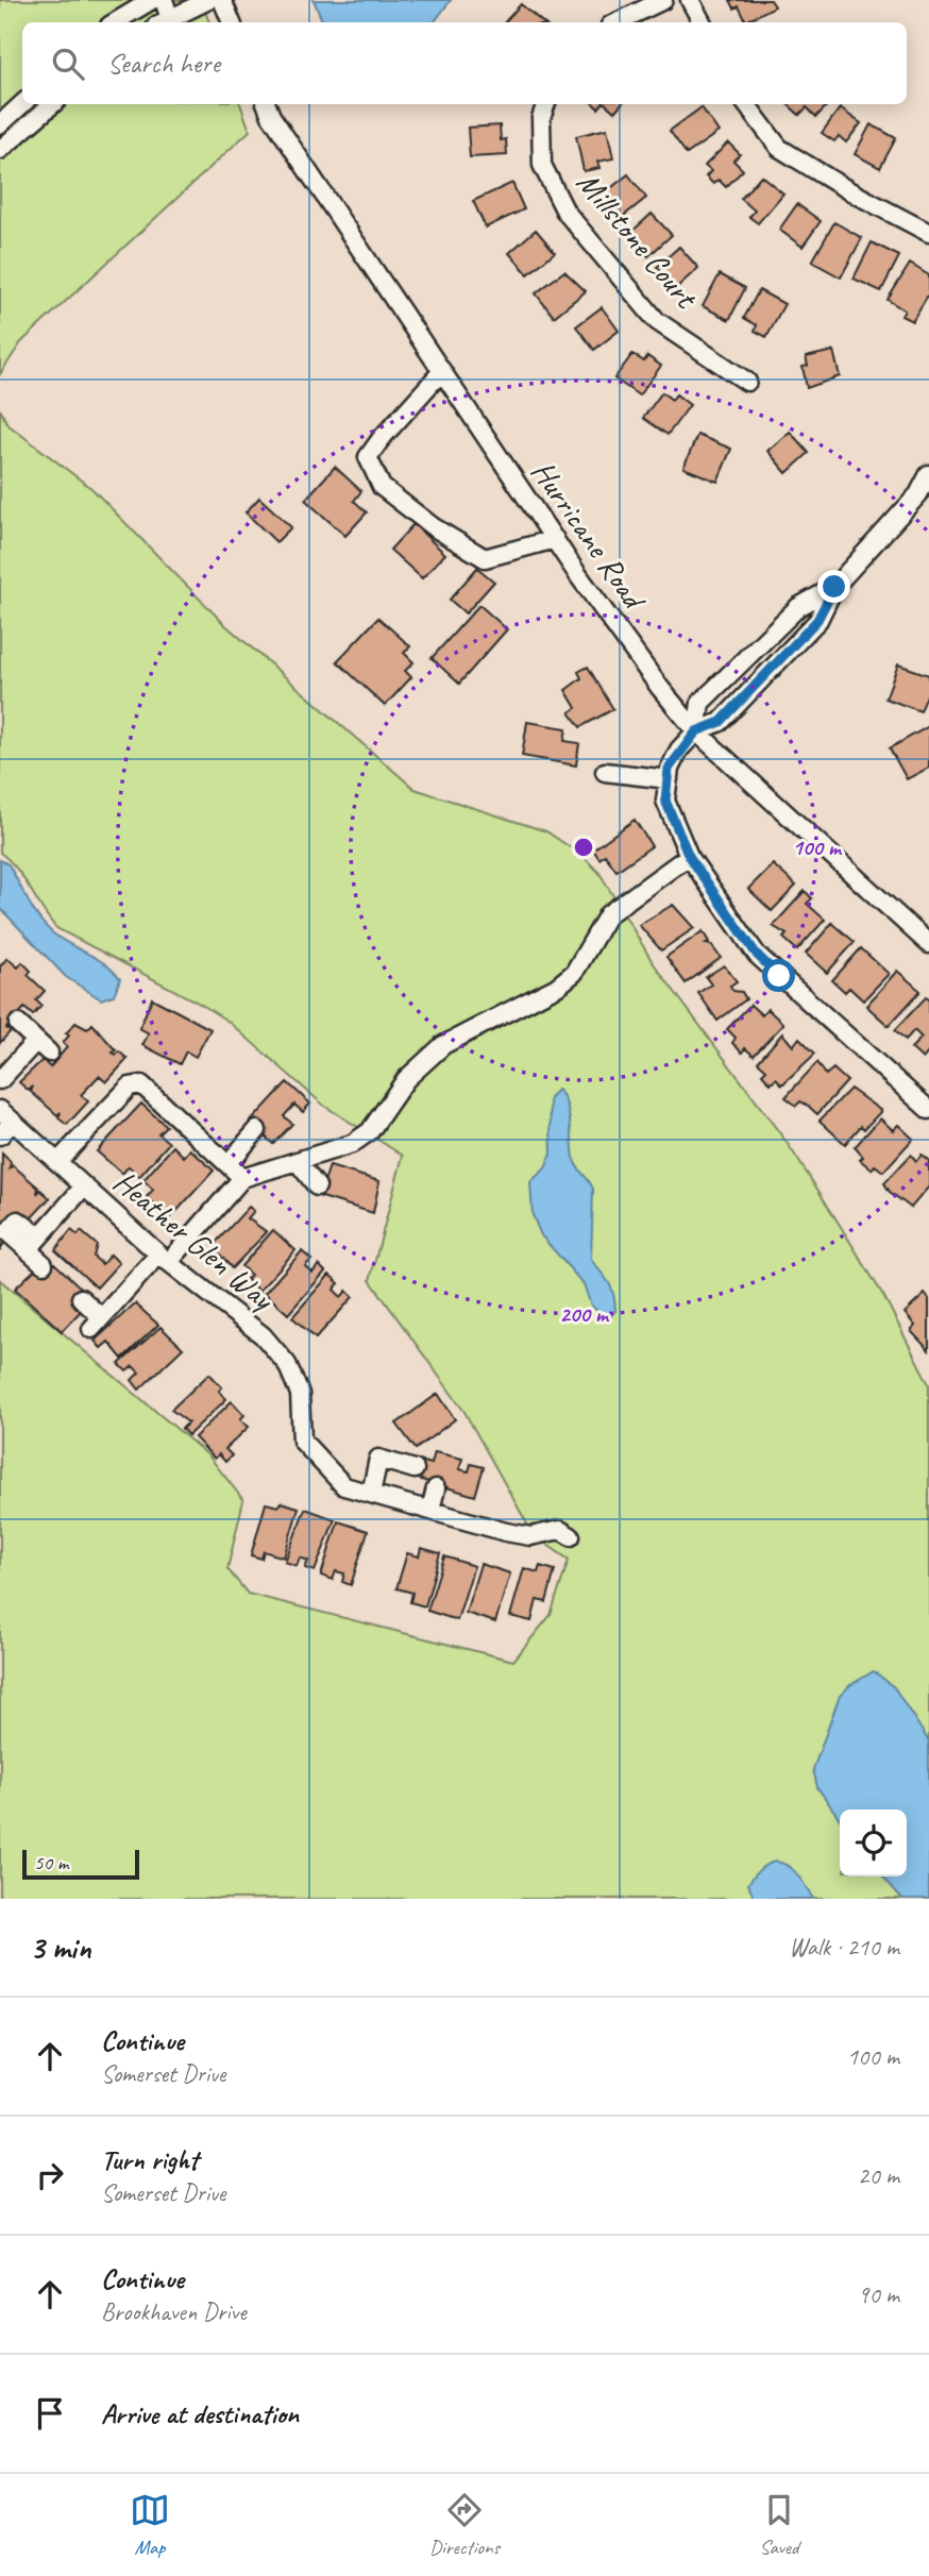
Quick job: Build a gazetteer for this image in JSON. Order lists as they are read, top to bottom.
{
  "streets": {
    "street": ["Millstone Court", "Hurricane Road", "Heather Glen Way"]
  },
  "scale_bar": "50 m",
  "page": {
    "search": "Search here",
    "scale": "50 m",
    "heading": ["3 min", "Walk · 210 m"],
    "list": [
      ["Continue", "Somerset Drive", "100 m"],
      ["Turn right", "Somerset Drive", "20 m"],
      ["Continue", "Brookhaven Drive", "90 m"],
      "Arrive at destination"
    ],
    "nav": ["Map", "Directions", "Saved"]
  },
  "rings": ["100 m", "200 m"]
}
